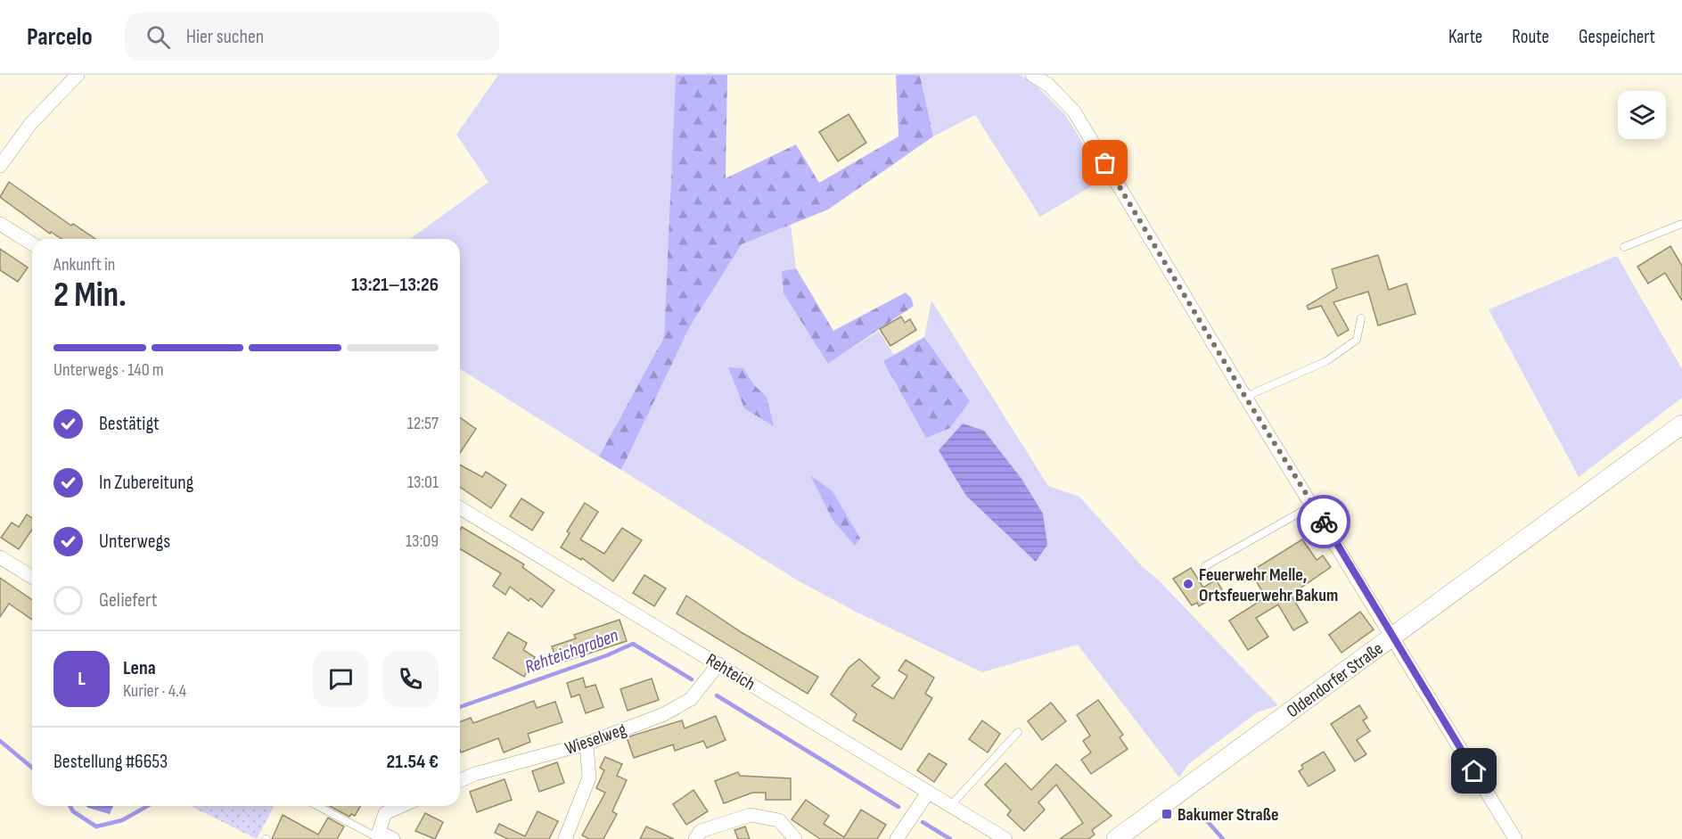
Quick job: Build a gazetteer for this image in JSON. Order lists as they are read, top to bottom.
{
  "streets": {
    "main road": ["Oldendorfer Straße"],
    "street": ["Rehteich", "Wieselweg"]
  },
  "crossings": [
    ["Rehteich", "Wieselweg"]
  ],
  "water": ["Rehteichgraben"],
  "places": {
    "other": ["Feuerwehr Melle, Ortsfeuerwehr Bakum"],
    "transit": ["Bakumer Straße"]
  },
  "page": {
    "header": "Parcelo",
    "search": "Hier suchen",
    "nav": ["Karte", "Route", "Gespeichert"],
    "heading": ["2 Min.", "Ankunft in", "13:21–13:26"],
    "panel": [
      "Lena",
      "Kurier · 4.4",
      "Bestellung #6653",
      "21.54 €"
    ],
    "bar": "Unterwegs · 140 m",
    "list": [
      ["Bestätigt", "12:57"],
      ["In Zubereitung", "13:01"],
      ["Unterwegs", "13:09"],
      "Geliefert"
    ],
    "round": "L"
  }
}
